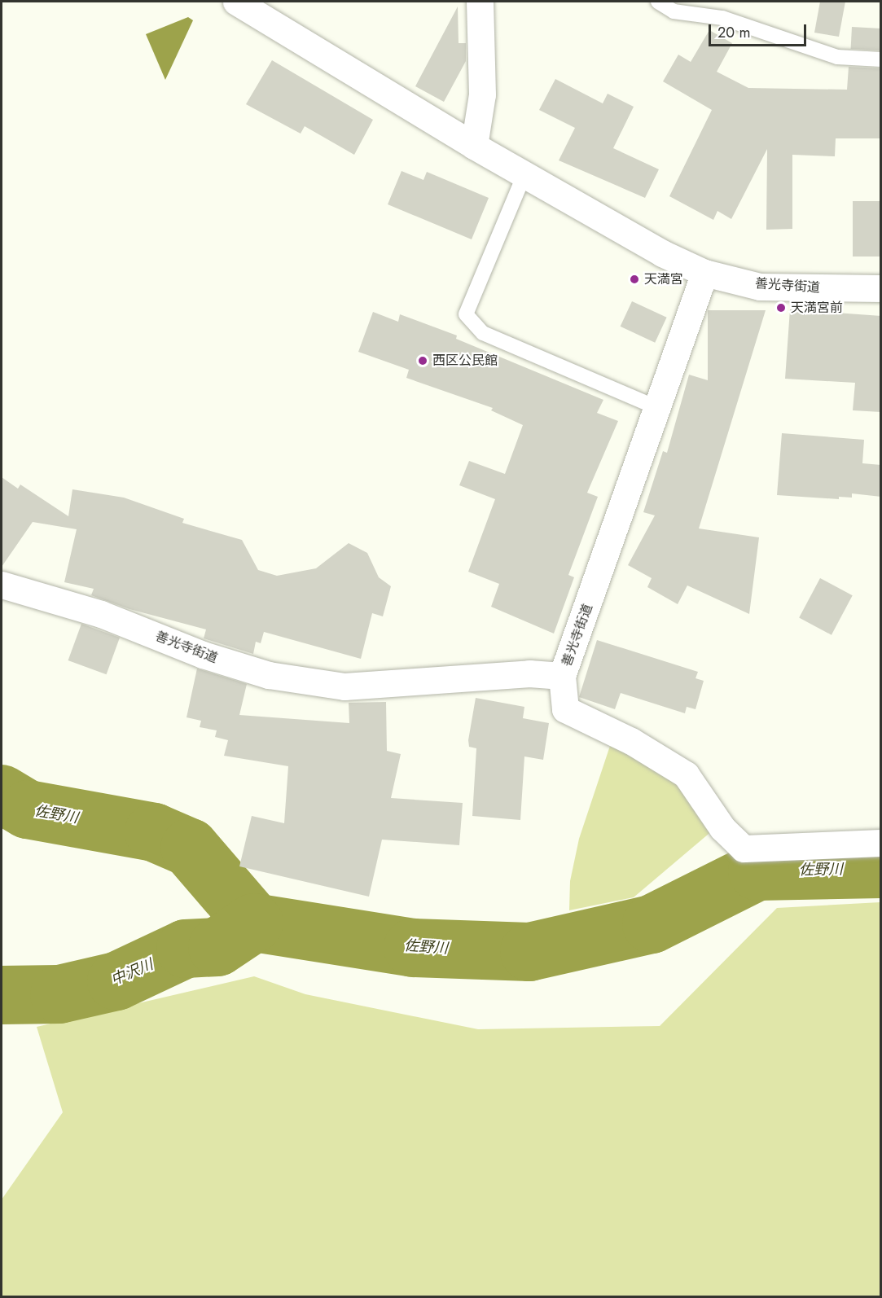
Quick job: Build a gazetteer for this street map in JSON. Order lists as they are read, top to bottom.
{
  "streets": {
    "street": ["善光寺街道"]
  },
  "water": ["佐野川", "中沢川"],
  "places": ["天満宮", "天満宮前", "西区公民館"],
  "scale_bar": "20 m"
}
